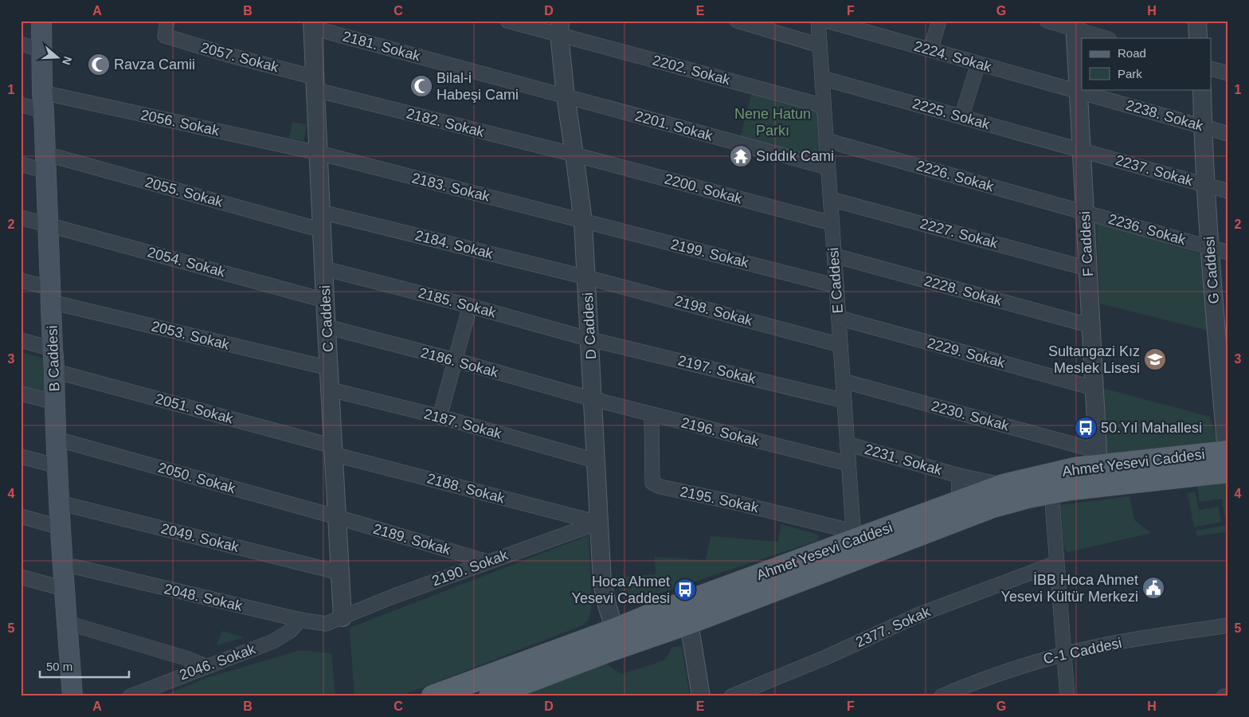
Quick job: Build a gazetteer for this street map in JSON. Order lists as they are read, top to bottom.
{
  "streets": {
    "main road": ["B Caddesi", "Ahmet Yesevi Caddesi"],
    "street": [
      "2181. Sokak",
      "2224. Sokak",
      "2057. Sokak",
      "2202. Sokak",
      "2225. Sokak",
      "2238. Sokak",
      "2056. Sokak",
      "2182. Sokak",
      "2201. Sokak",
      "2237. Sokak",
      "2226. Sokak",
      "2183. Sokak",
      "2200. Sokak",
      "2055. Sokak",
      "2236. Sokak",
      "2227. Sokak",
      "F Caddesi",
      "2184. Sokak",
      "2199. Sokak",
      "2054. Sokak",
      "G Caddesi",
      "E Caddesi",
      "2228. Sokak",
      "2185. Sokak",
      "2198. Sokak",
      "C Caddesi",
      "D Caddesi",
      "2053. Sokak",
      "2229. Sokak",
      "2186. Sokak",
      "2197. Sokak",
      "2051. Sokak",
      "2230. Sokak",
      "2187. Sokak",
      "2196. Sokak",
      "2231. Sokak",
      "2050. Sokak",
      "2188. Sokak",
      "2195. Sokak",
      "2049. Sokak",
      "2189. Sokak",
      "2190. Sokak",
      "2048. Sokak",
      "2377. Sokak",
      "C-1 Caddesi",
      "2046. Sokak"
    ]
  },
  "crossings": [
    ["2181. Sokak", "2201. Sokak"],
    ["2181. Sokak", "C Caddesi"],
    ["2181. Sokak", "D Caddesi"],
    ["2224. Sokak", "2238. Sokak"],
    ["2224. Sokak", "F Caddesi"],
    ["2057. Sokak", "2182. Sokak"],
    ["2057. Sokak", "C Caddesi"],
    ["2202. Sokak", "E Caddesi"],
    ["2202. Sokak", "D Caddesi"],
    ["2225. Sokak", "2237. Sokak"],
    ["2225. Sokak", "F Caddesi"],
    ["2225. Sokak", "E Caddesi"],
    ["2238. Sokak", "F Caddesi"],
    ["2238. Sokak", "G Caddesi"],
    ["2056. Sokak", "2183. Sokak"],
    ["2056. Sokak", "C Caddesi"],
    ["2056. Sokak", "B Caddesi"],
    ["2182. Sokak", "2200. Sokak"],
    ["2182. Sokak", "C Caddesi"],
    ["2182. Sokak", "D Caddesi"],
    ["2201. Sokak", "E Caddesi"],
    ["2201. Sokak", "D Caddesi"],
    ["2237. Sokak", "F Caddesi"],
    ["2237. Sokak", "G Caddesi"],
    ["2226. Sokak", "2236. Sokak"],
    ["2226. Sokak", "F Caddesi"],
    ["2226. Sokak", "E Caddesi"],
    ["2183. Sokak", "2199. Sokak"],
    ["2183. Sokak", "C Caddesi"],
    ["2183. Sokak", "D Caddesi"],
    ["2200. Sokak", "E Caddesi"],
    ["2200. Sokak", "D Caddesi"],
    ["2055. Sokak", "C Caddesi"],
    ["2055. Sokak", "B Caddesi"],
    ["2236. Sokak", "F Caddesi"],
    ["2236. Sokak", "G Caddesi"],
    ["2227. Sokak", "F Caddesi"],
    ["2227. Sokak", "E Caddesi"],
    ["F Caddesi", "2228. Sokak"],
    ["F Caddesi", "2229. Sokak"],
    ["F Caddesi", "2230. Sokak"],
    ["F Caddesi", "Ahmet Yesevi Caddesi"],
    ["2184. Sokak", "2198. Sokak"],
    ["2184. Sokak", "C Caddesi"],
    ["2184. Sokak", "D Caddesi"],
    ["2199. Sokak", "E Caddesi"],
    ["2199. Sokak", "D Caddesi"],
    ["2054. Sokak", "C Caddesi"],
    ["2054. Sokak", "B Caddesi"],
    ["G Caddesi", "Ahmet Yesevi Caddesi"],
    ["E Caddesi", "2228. Sokak"],
    ["E Caddesi", "2198. Sokak"],
    ["E Caddesi", "2229. Sokak"],
    ["E Caddesi", "2197. Sokak"],
    ["E Caddesi", "2230. Sokak"],
    ["E Caddesi", "2196. Sokak"],
    ["E Caddesi", "2231. Sokak"],
    ["E Caddesi", "Ahmet Yesevi Caddesi"],
    ["E Caddesi", "2195. Sokak"],
    ["2185. Sokak", "C Caddesi"],
    ["2185. Sokak", "D Caddesi"],
    ["2185. Sokak", "2197. Sokak"],
    ["2198. Sokak", "D Caddesi"],
    ["C Caddesi", "2053. Sokak"],
    ["C Caddesi", "2186. Sokak"],
    ["C Caddesi", "2051. Sokak"],
    ["C Caddesi", "2187. Sokak"],
    ["C Caddesi", "2050. Sokak"],
    ["C Caddesi", "2188. Sokak"],
    ["C Caddesi", "2049. Sokak"],
    ["C Caddesi", "2189. Sokak"],
    ["C Caddesi", "2190. Sokak"],
    ["C Caddesi", "2048. Sokak"],
    ["D Caddesi", "2186. Sokak"],
    ["D Caddesi", "2197. Sokak"],
    ["D Caddesi", "2187. Sokak"],
    ["D Caddesi", "2196. Sokak"],
    ["D Caddesi", "Ahmet Yesevi Caddesi"],
    ["D Caddesi", "2188. Sokak"],
    ["D Caddesi", "2190. Sokak"],
    ["2053. Sokak", "B Caddesi"],
    ["B Caddesi", "2051. Sokak"],
    ["B Caddesi", "2050. Sokak"],
    ["B Caddesi", "2049. Sokak"],
    ["B Caddesi", "2048. Sokak"],
    ["2186. Sokak", "2196. Sokak"],
    ["2051. Sokak", "2188. Sokak"],
    ["2230. Sokak", "Ahmet Yesevi Caddesi"],
    ["2196. Sokak", "2195. Sokak"],
    ["2231. Sokak", "Ahmet Yesevi Caddesi"],
    ["Ahmet Yesevi Caddesi", "2195. Sokak"],
    ["2050. Sokak", "2189. Sokak"],
    ["2188. Sokak", "2190. Sokak"],
    ["2189. Sokak", "2190. Sokak"],
    ["2190. Sokak", "2048. Sokak"],
    ["2048. Sokak", "2046. Sokak"]
  ],
  "parks": ["Nene Hatun Parkı"],
  "places": {
    "mosque": ["Ravza Camii", "Bilal-i Habeşi Cami"],
    "temple": ["Sıddık Cami"],
    "school or university": ["Sultangazi Kız Meslek Lisesi"],
    "bus stop": ["50.Yıl Mahallesi", "Hoca Ahmet Yesevi Caddesi"],
    "public building": ["İBB Hoca Ahmet Yesevi Kültür Merkezi"]
  },
  "legend": ["Road", "Park"],
  "scale_bar": "50 m",
  "north": "right",
  "grid": {
    "columns": [
      "A",
      "B",
      "C",
      "D",
      "E",
      "F",
      "G",
      "H"
    ],
    "rows": [
      "1",
      "2",
      "3",
      "4",
      "5"
    ]
  }
}
